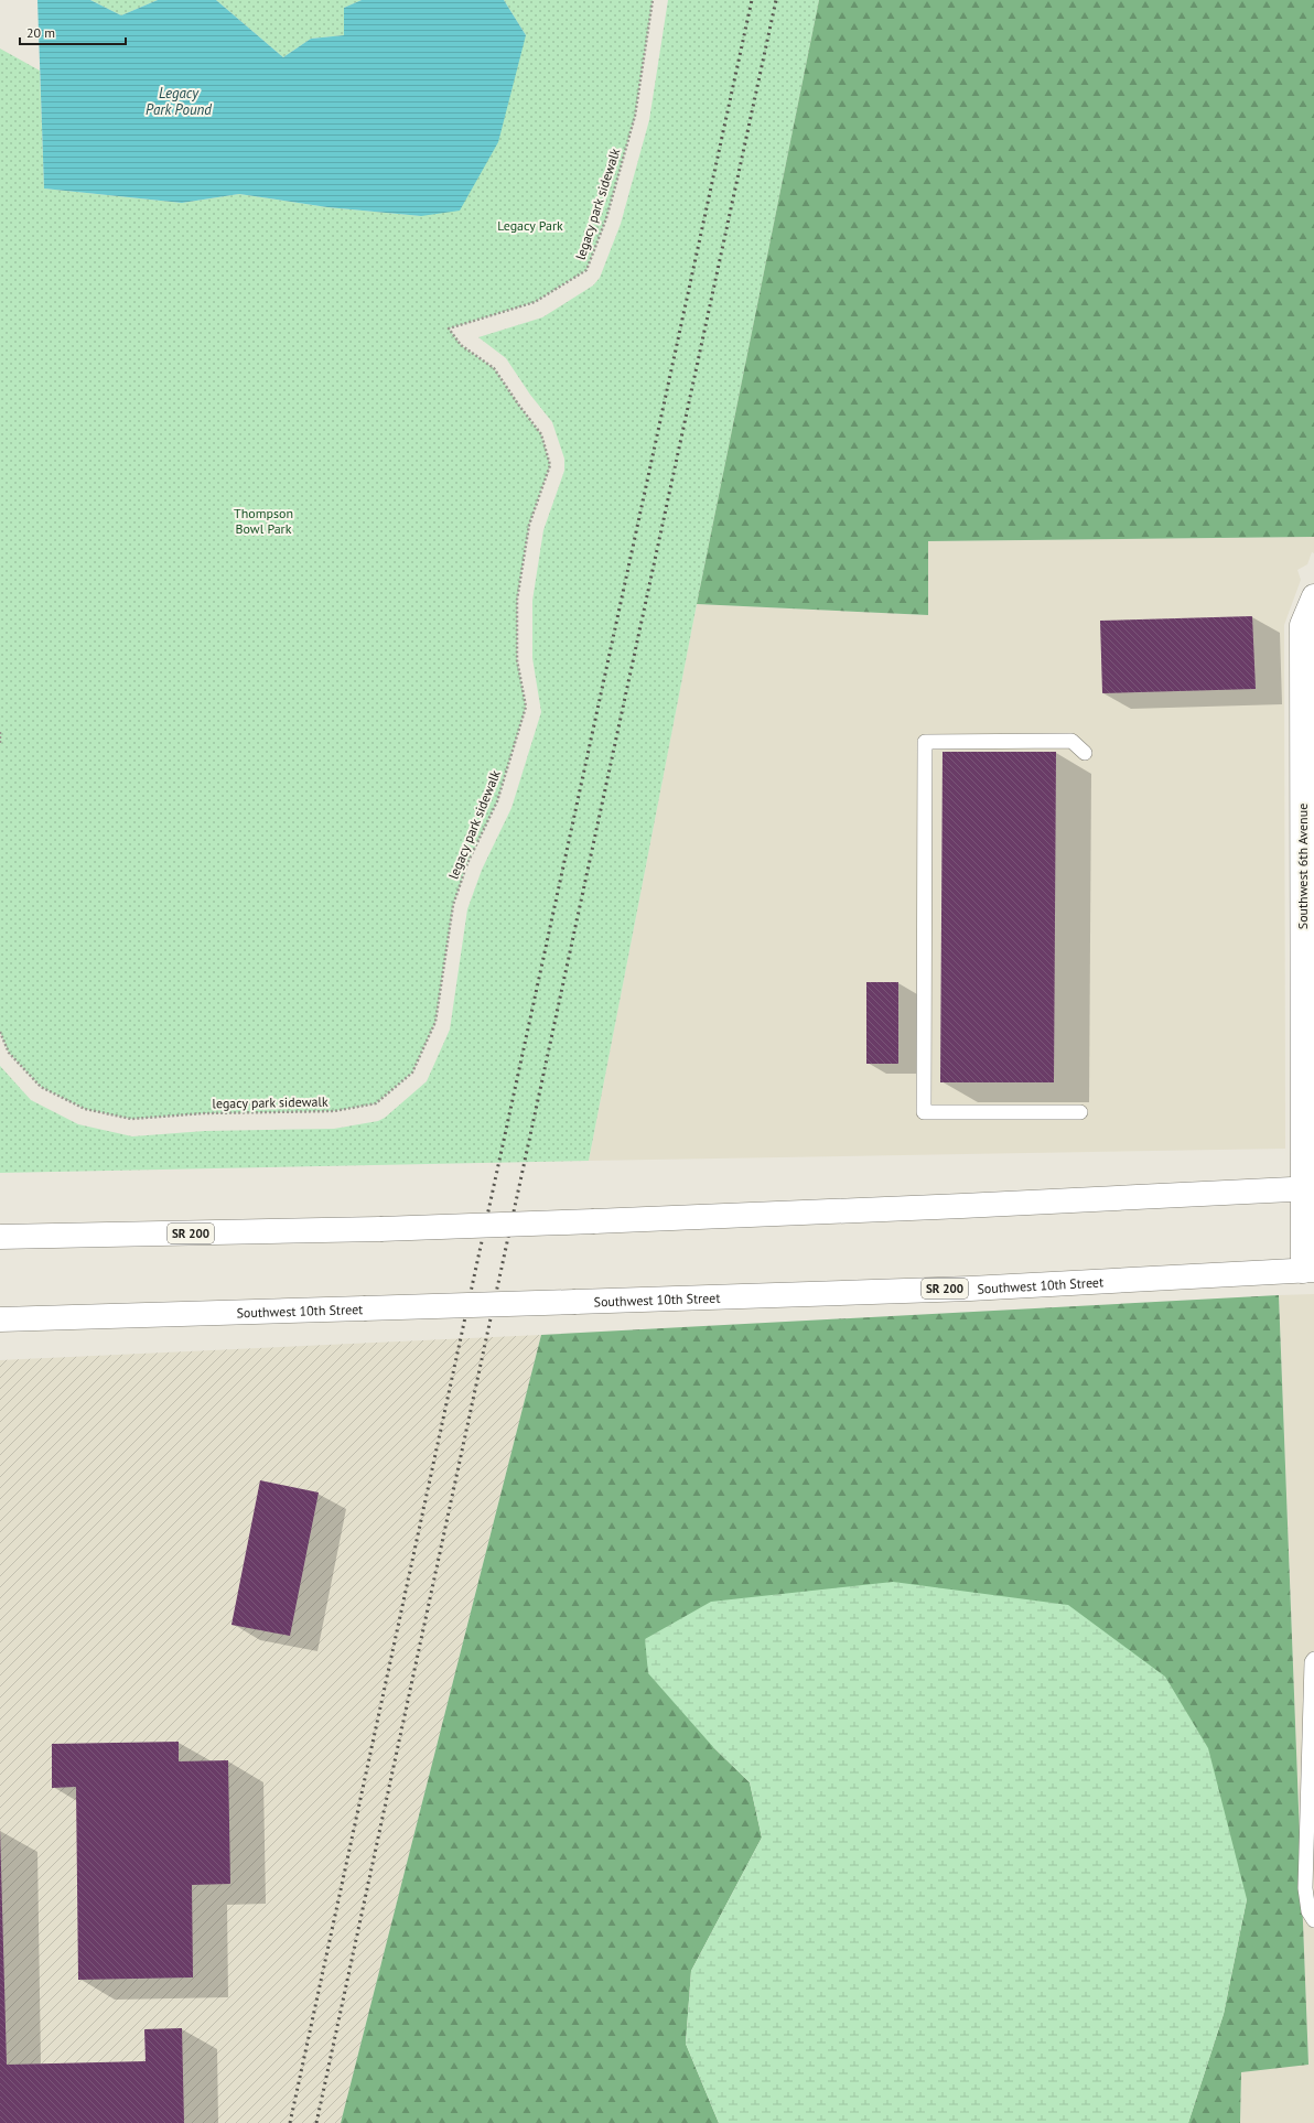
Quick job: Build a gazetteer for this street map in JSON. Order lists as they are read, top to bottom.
{
  "streets": {
    "main road": ["Southwest 6th Avenue", "SR 200", "Southwest 10th Street"],
    "path": ["legacy park sidewalk"]
  },
  "crossings": [
    ["Southwest 6th Avenue", "SR 200"],
    ["Southwest 6th Avenue", "Southwest 10th Street"]
  ],
  "water": ["Legacy Park Pound"],
  "parks": ["Legacy Park", "Thompson Bowl Park"],
  "scale_bar": "20 m"
}
